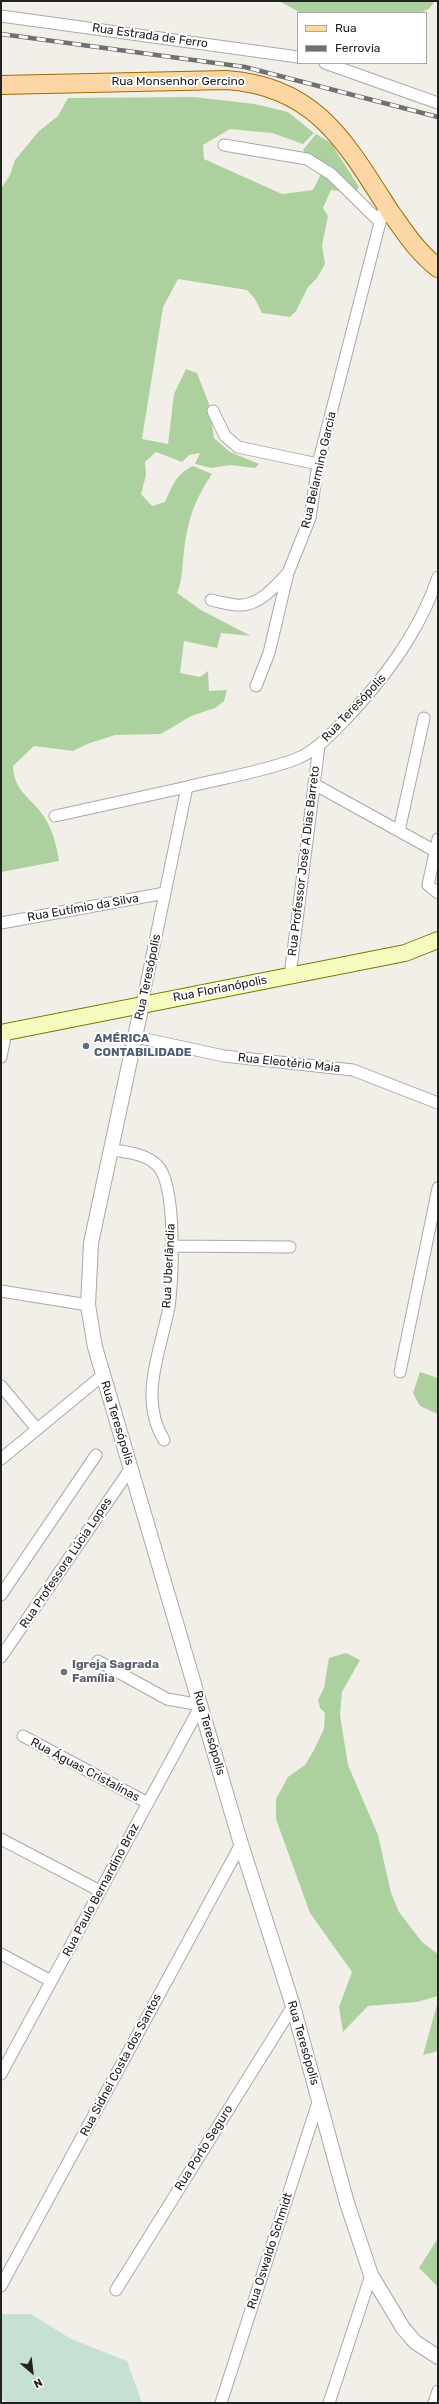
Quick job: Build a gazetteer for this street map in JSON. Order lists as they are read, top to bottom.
{
  "streets": {
    "main road": ["Rua Monsenhor Gercino", "Rua Florianópolis"],
    "street": [
      "Rua Estrada de Ferro",
      "Rua Belarmino Garcia",
      "Rua Teresópolis",
      "Rua Professor José A Dias Barreto",
      "Rua Eutímio da Silva",
      "Rua Eleotério Maia",
      "Rua Uberlândia",
      "Rua Professora Lúcia Lopes",
      "Rua Águas Cristalinas",
      "Rua Paulo Bernardino Braz",
      "Rua Sidnei Costa dos Santos",
      "Rua Porto Seguro",
      "Rua Oswaldo Schmidt"
    ]
  },
  "crossings": [
    ["Rua Monsenhor Gercino", "Rua Belarmino Garcia"],
    ["Rua Teresópolis", "Rua Professor José A Dias Barreto"],
    ["Rua Teresópolis", "Rua Eutímio da Silva"],
    ["Rua Teresópolis", "Rua Florianópolis"],
    ["Rua Teresópolis", "Rua Eleotério Maia"],
    ["Rua Teresópolis", "Rua Uberlândia"],
    ["Rua Teresópolis", "Rua Professora Lúcia Lopes"],
    ["Rua Teresópolis", "Rua Paulo Bernardino Braz"],
    ["Rua Teresópolis", "Rua Sidnei Costa dos Santos"],
    ["Rua Teresópolis", "Rua Porto Seguro"],
    ["Rua Teresópolis", "Rua Oswaldo Schmidt"],
    ["Rua Professor José A Dias Barreto", "Rua Florianópolis"],
    ["Rua Águas Cristalinas", "Rua Paulo Bernardino Braz"]
  ],
  "places": ["AMÉRICA CONTABILIDADE", "Igreja Sagrada Família"],
  "legend": ["Rua", "Ferrovia"],
  "north": "bottom right"
}
